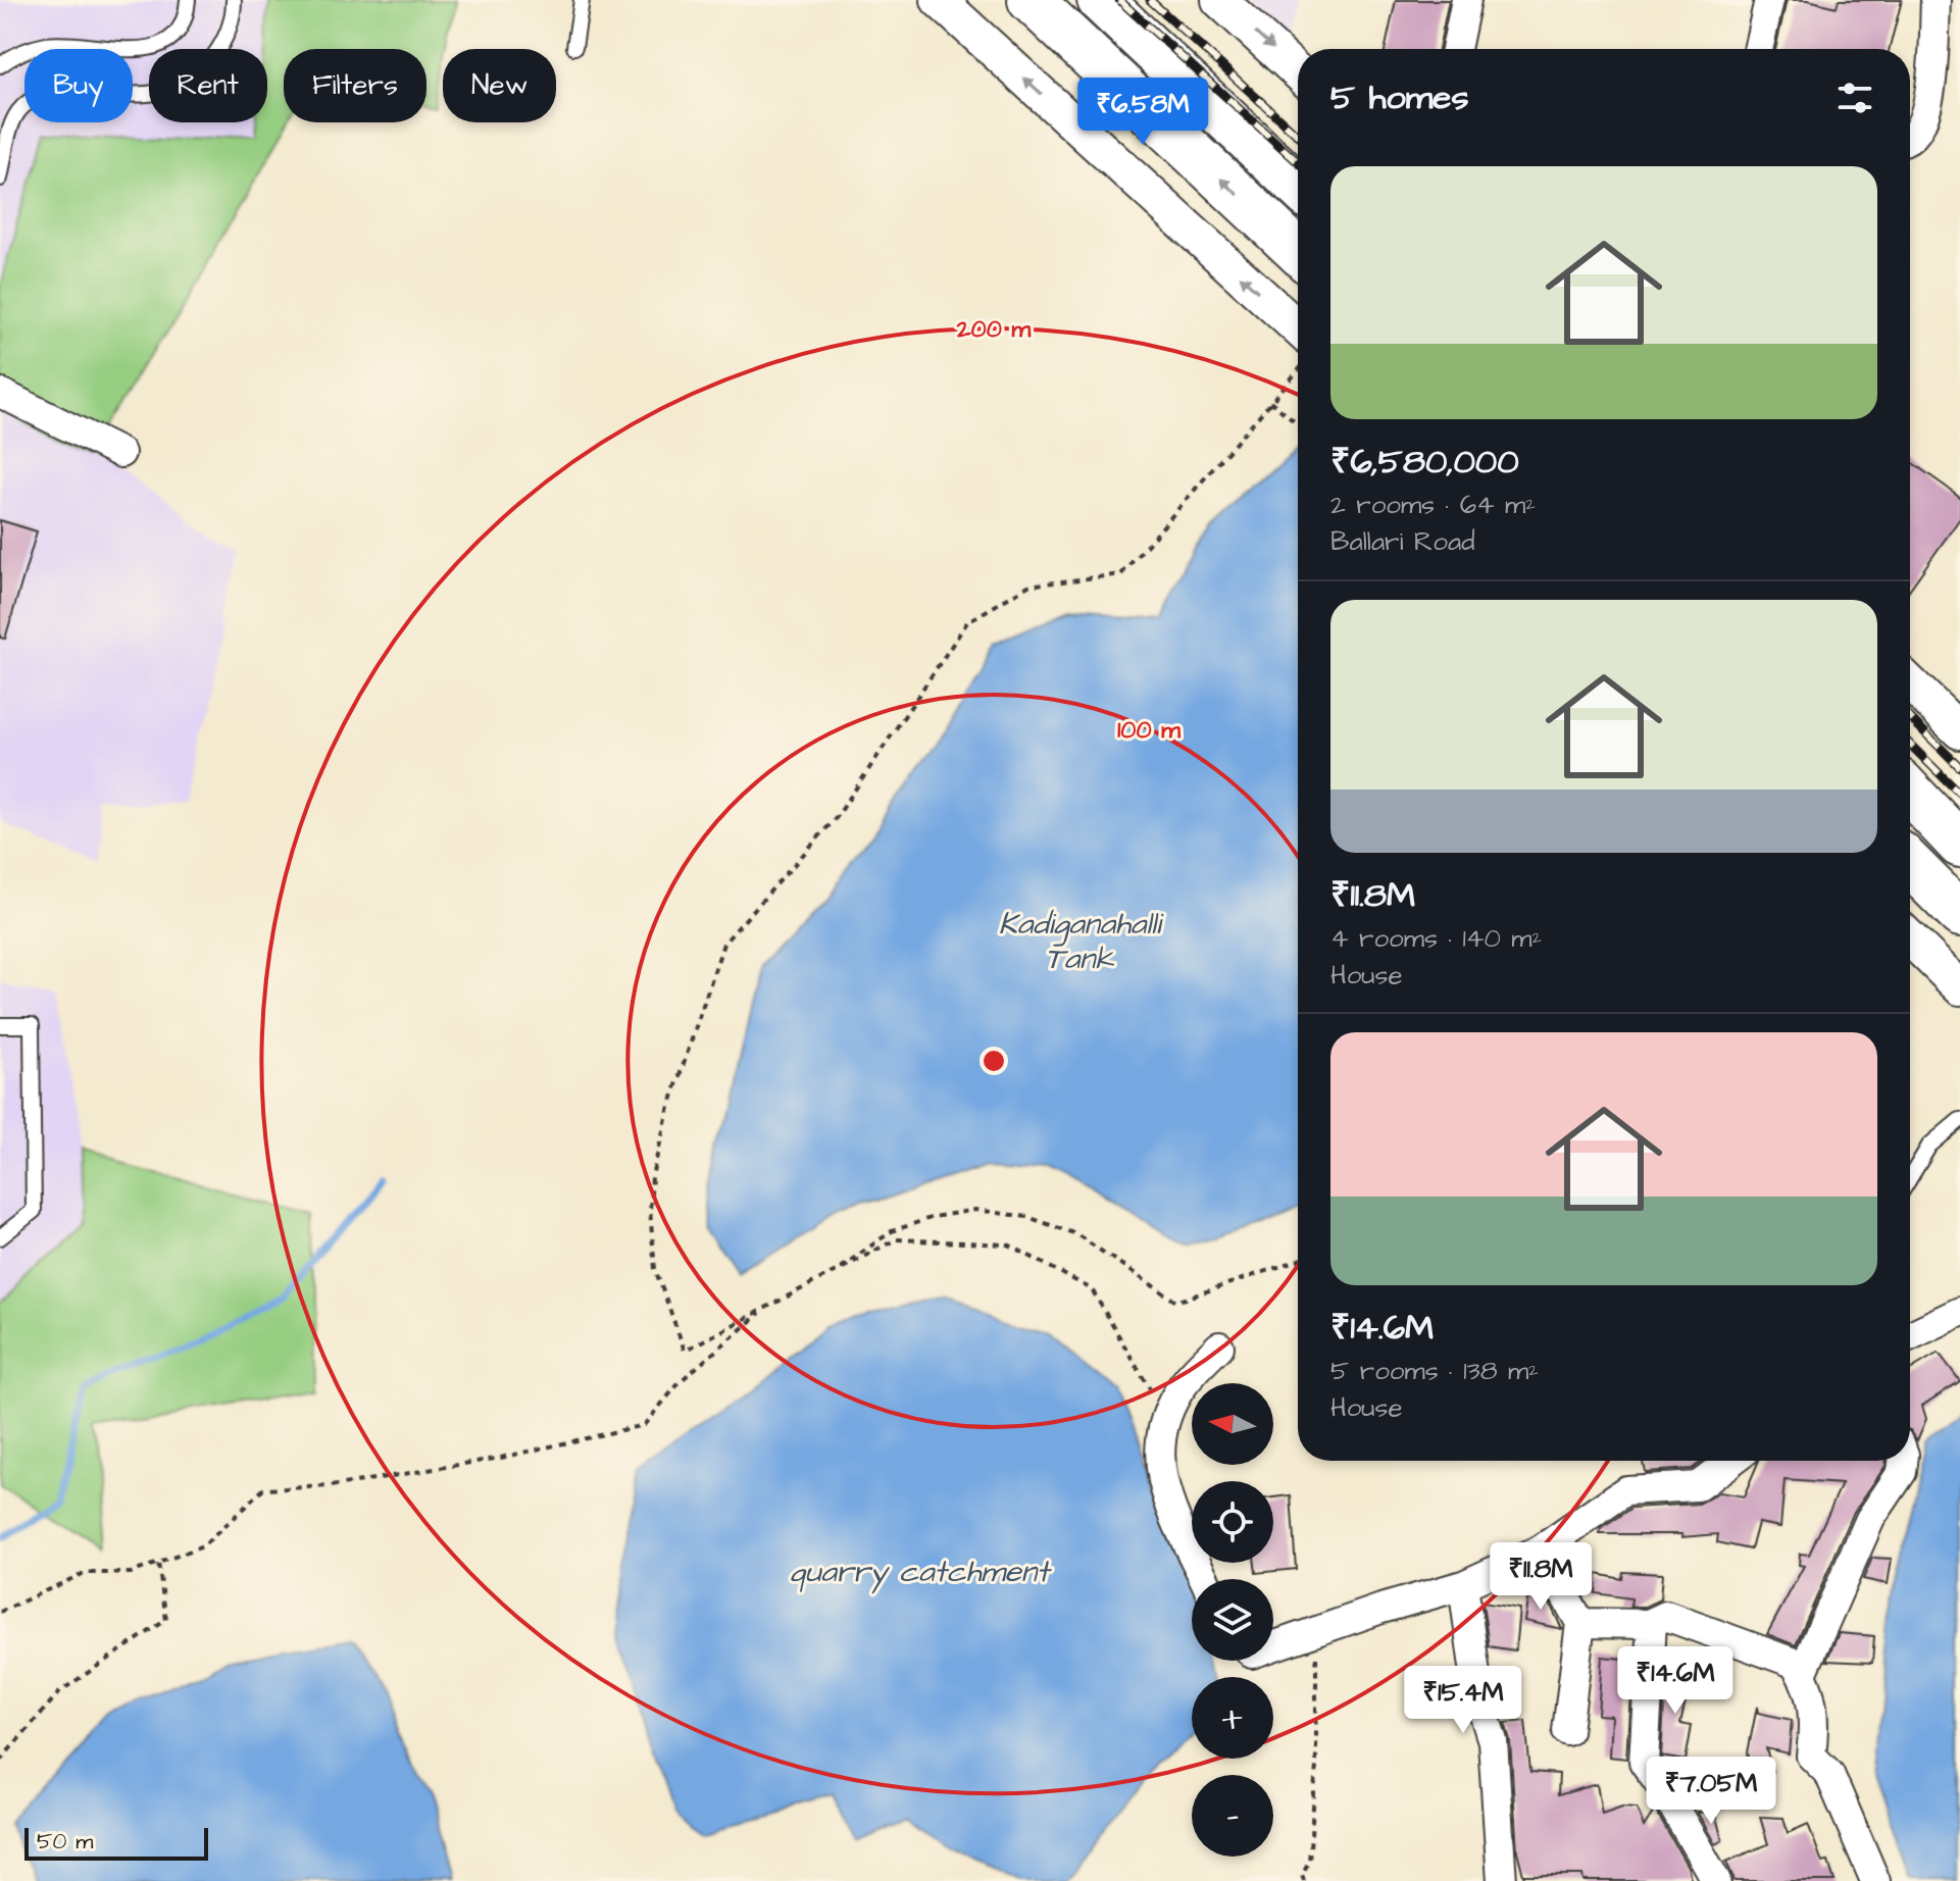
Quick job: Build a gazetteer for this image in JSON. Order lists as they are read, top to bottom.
{
  "water": ["Kadiganahalli Tank", "quarry catchment"],
  "scale_bar": "50 m",
  "north": "left",
  "page": {
    "chip": [
      "Buy",
      "Rent",
      "Filters",
      "New"
    ],
    "heading": "5 homes",
    "price": [
      "₹6.58M",
      "₹11.8M",
      "₹14.6M",
      "₹15.4M",
      "₹7.05M"
    ],
    "list": [
      {
        "name": "₹6,580,000",
        "note": "2 rooms · 64 m² · Ballari Road"
      },
      {
        "name": "₹11.8M",
        "note": "4 rooms · 140 m² · House"
      },
      {
        "name": "₹14.6M",
        "note": "5 rooms · 138 m² · House"
      }
    ],
    "map_buttons": ["+", "−"],
    "scale": "50 m"
  },
  "rings": ["200 m", "100 m"]
}
